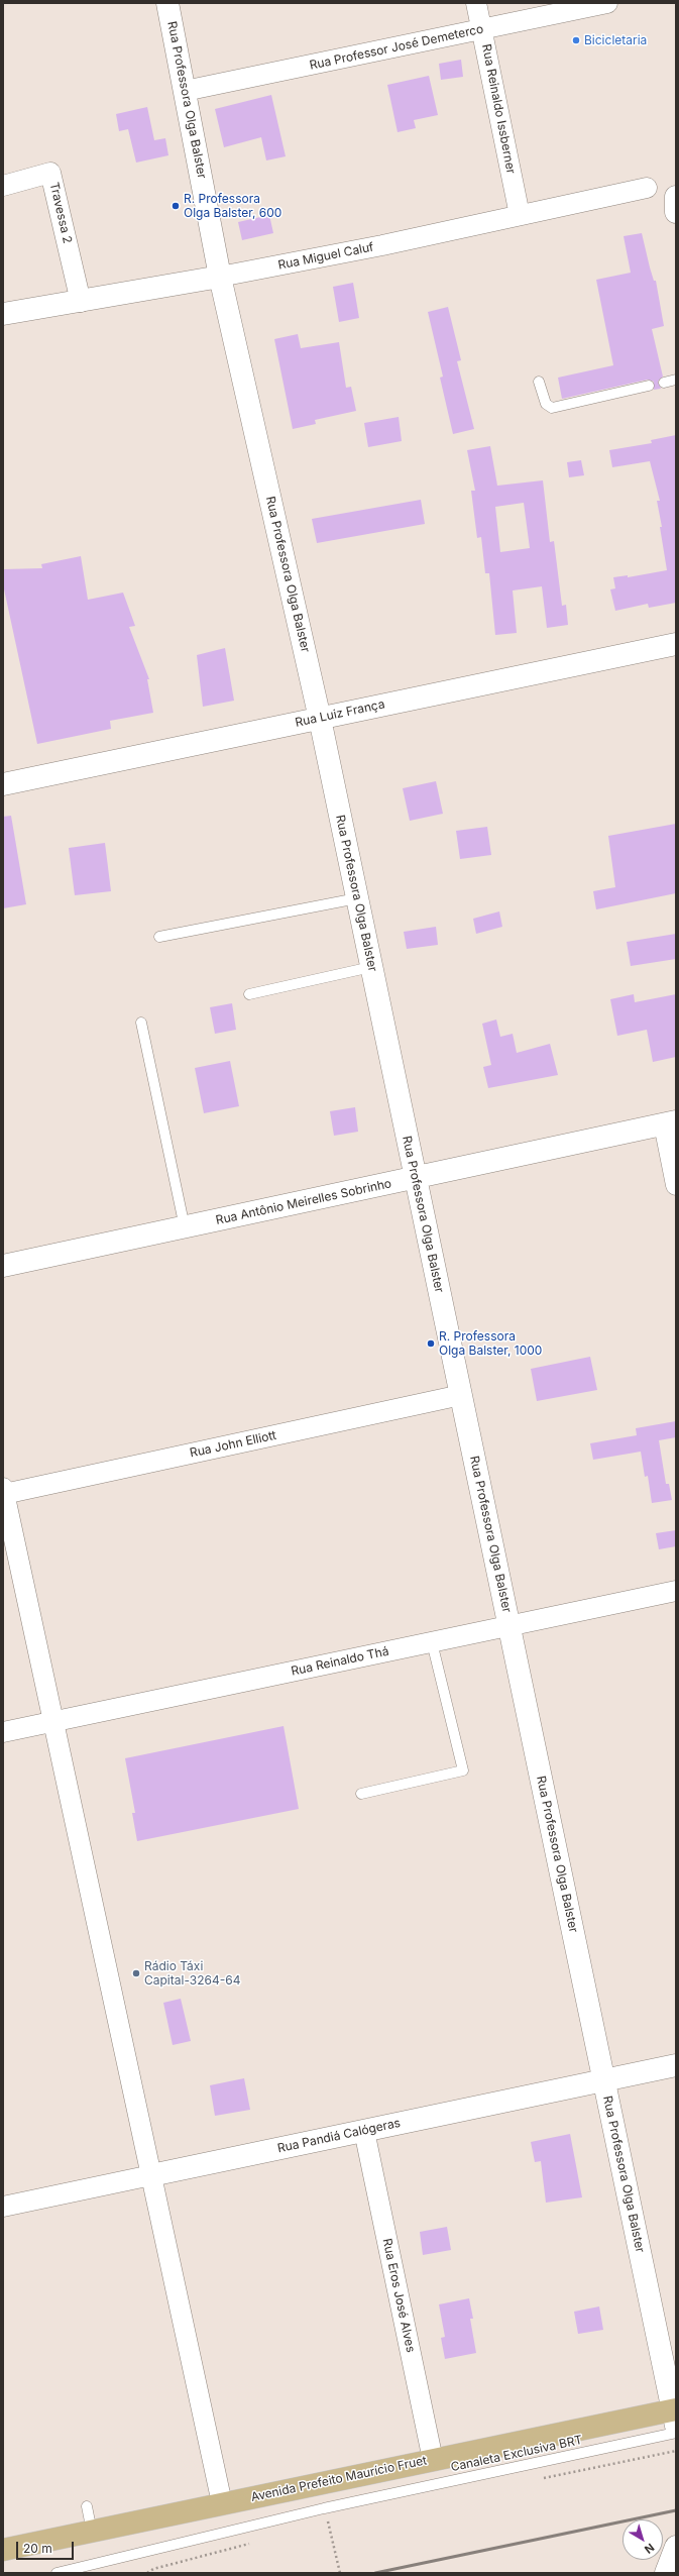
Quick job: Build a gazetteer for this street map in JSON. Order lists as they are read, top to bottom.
{
  "streets": {
    "main road": [
      "Rua Professora Olga Balster",
      "Rua Miguel Caluf",
      "Rua Luiz França",
      "Rua Antônio Meirelles Sobrinho",
      "Rua Pandiá Calógeras",
      "Avenida Prefeito Maurício Fruet"
    ],
    "street": [
      "Rua Professor José Demeterco",
      "Rua Reinaldo Issberner",
      "Travessa 2",
      "Rua John Elliott",
      "Rua Reinaldo Thá",
      "Rua Eros José Alves"
    ],
    "lane": ["Canaleta Exclusiva BRT"]
  },
  "crossings": [
    ["Rua Professor José Demeterco", "Rua Professora Olga Balster"],
    ["Rua Professor José Demeterco", "Rua Reinaldo Issberner"],
    ["Rua Professora Olga Balster", "Rua Miguel Caluf"],
    ["Rua Professora Olga Balster", "Rua Luiz França"],
    ["Rua Professora Olga Balster", "Rua Antônio Meirelles Sobrinho"],
    ["Rua Professora Olga Balster", "Rua John Elliott"],
    ["Rua Professora Olga Balster", "Rua Reinaldo Thá"],
    ["Rua Professora Olga Balster", "Rua Pandiá Calógeras"],
    ["Rua Professora Olga Balster", "Avenida Prefeito Maurício Fruet"],
    ["Rua Reinaldo Issberner", "Rua Miguel Caluf"],
    ["Travessa 2", "Rua Miguel Caluf"],
    ["Rua Pandiá Calógeras", "Rua Eros José Alves"],
    ["Rua Eros José Alves", "Avenida Prefeito Maurício Fruet"]
  ],
  "places": [
    "Bicicletaria",
    "R. Professora Olga Balster, 600",
    "R. Professora Olga Balster, 1000",
    "Rádio Táxi Capital-3264-64"
  ],
  "scale_bar": "20 m",
  "north": "bottom right"
}
